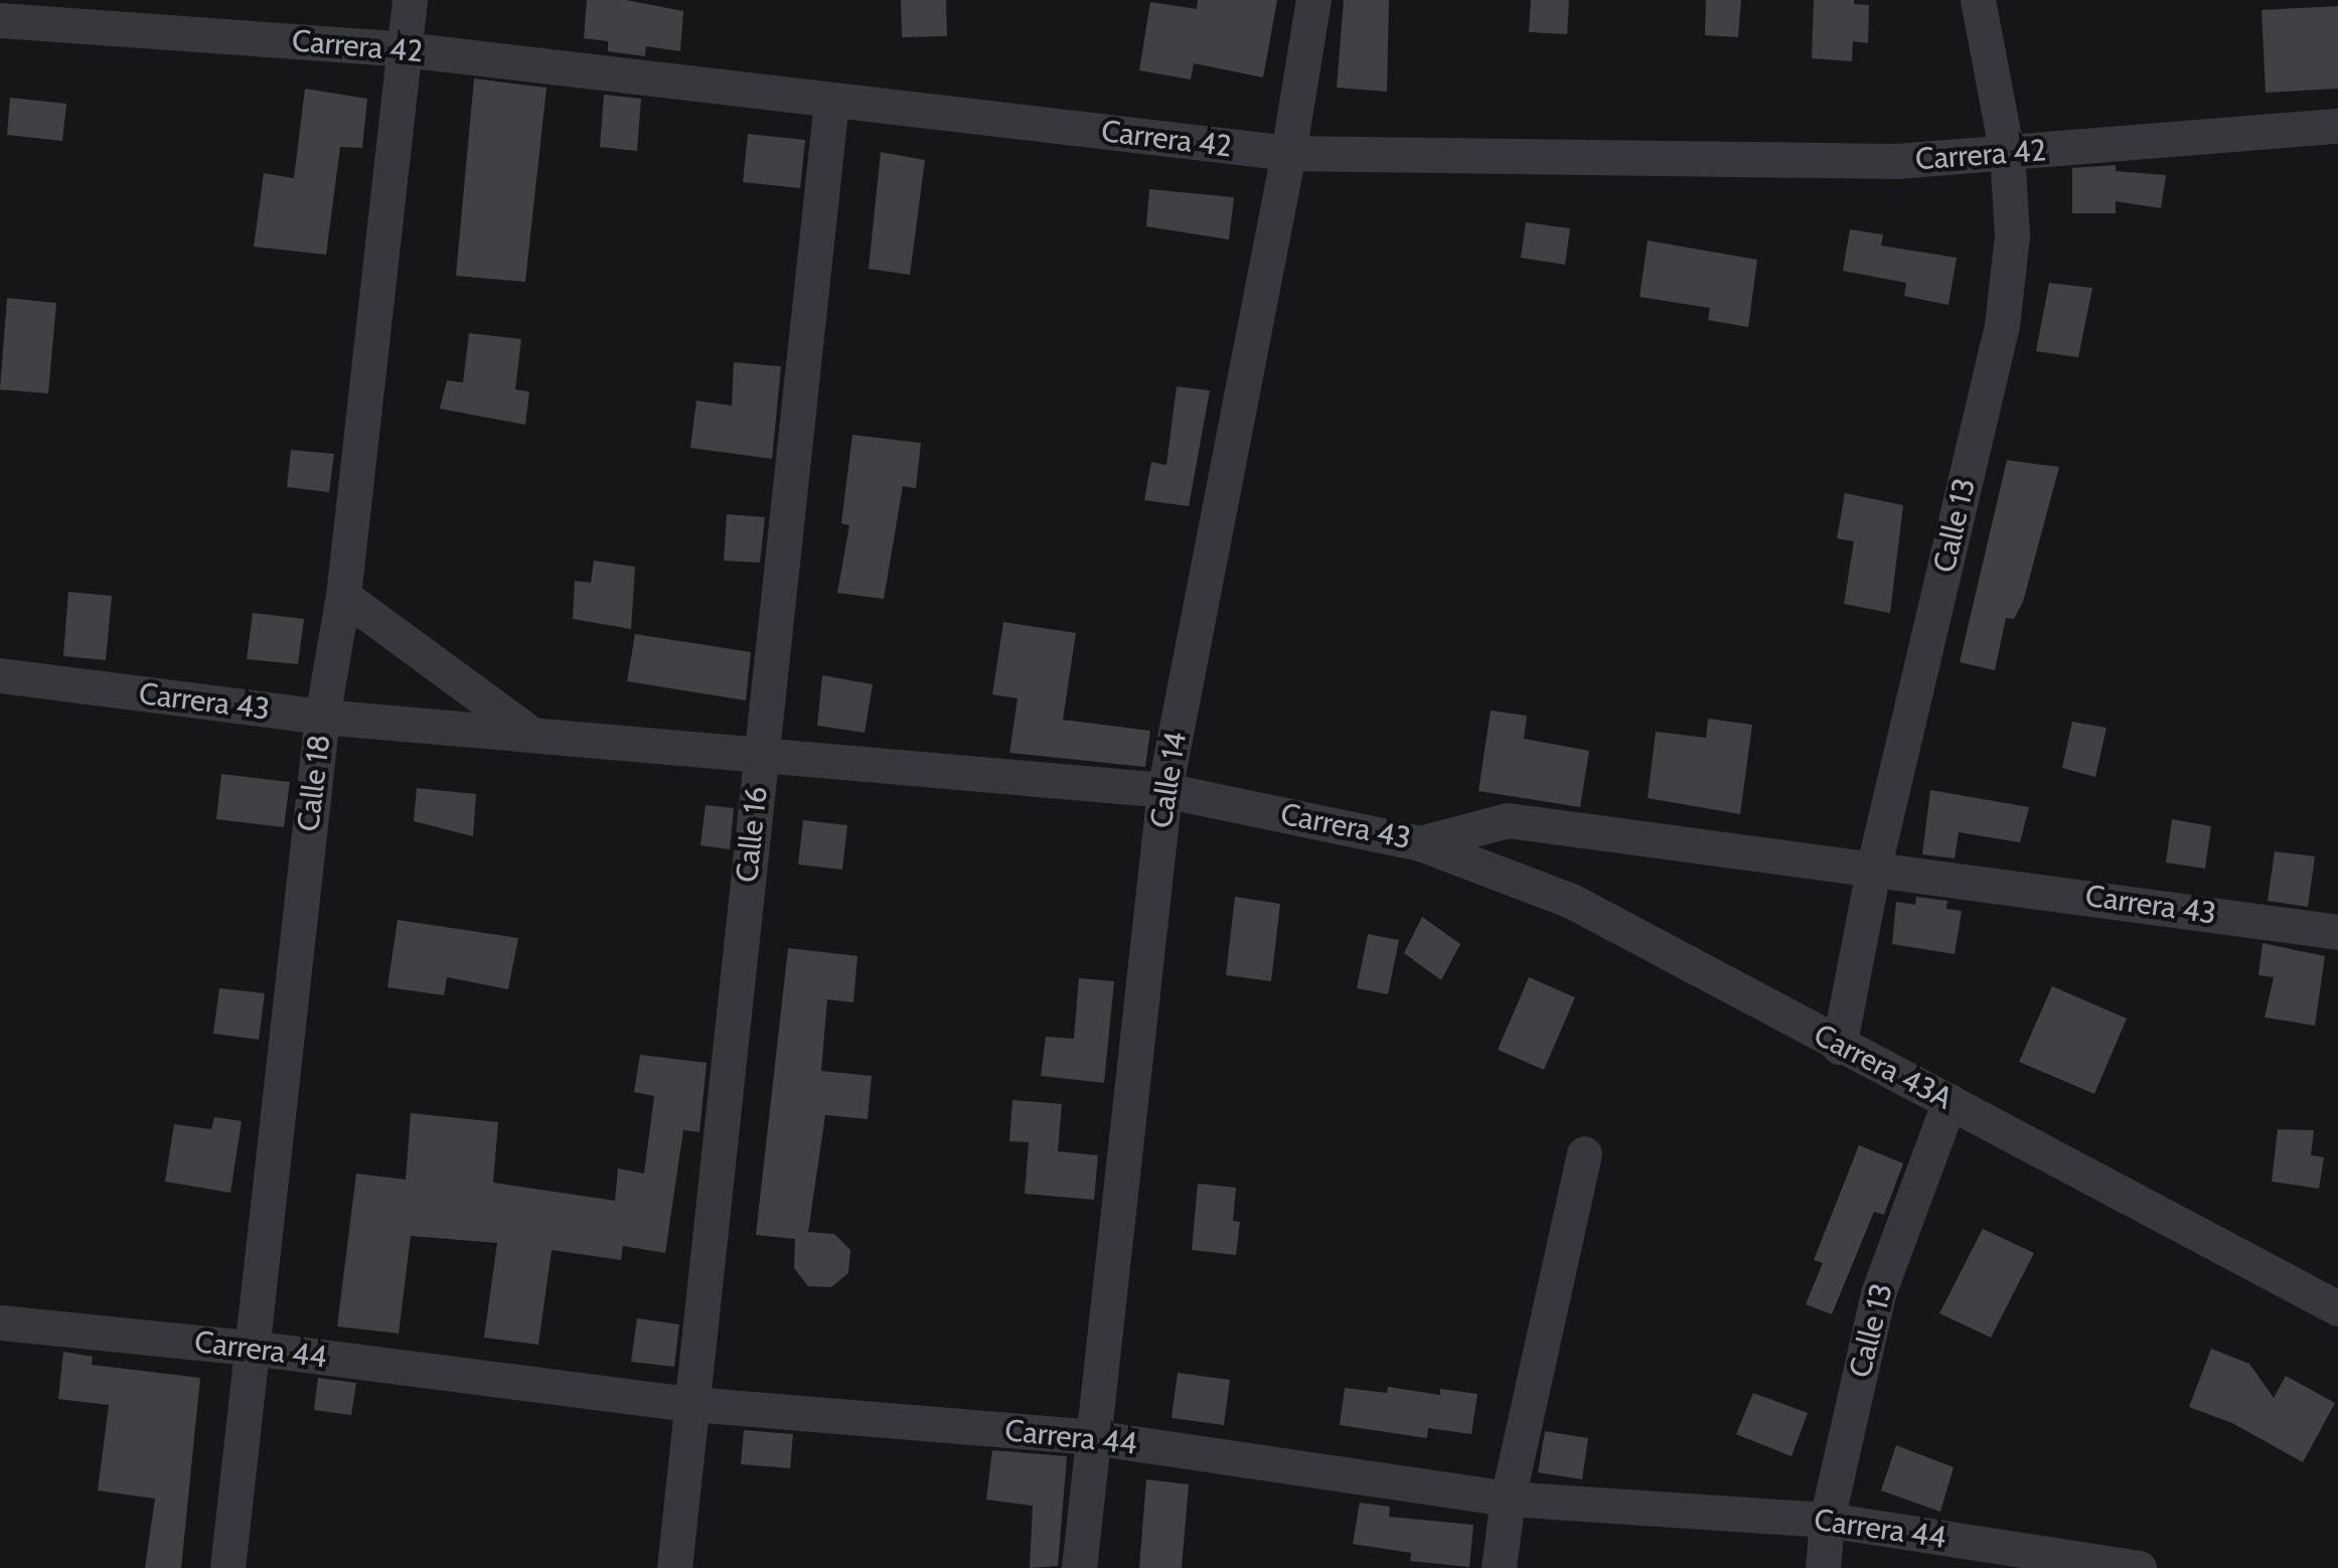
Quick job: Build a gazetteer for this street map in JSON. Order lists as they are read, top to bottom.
{
  "streets": {
    "street": [
      "Carrera 42",
      "Calle 13",
      "Carrera 43",
      "Calle 14",
      "Calle 18",
      "Calle 16",
      "Carrera 43A",
      "Carrera 44"
    ]
  },
  "crossings": [
    ["Carrera 42", "Calle 13"],
    ["Carrera 42", "Calle 14"],
    ["Carrera 42", "Calle 18"],
    ["Carrera 42", "Calle 16"],
    ["Calle 13", "Carrera 43"],
    ["Calle 13", "Carrera 43A"],
    ["Calle 13", "Carrera 44"],
    ["Carrera 43", "Calle 14"],
    ["Carrera 43", "Calle 18"],
    ["Carrera 43", "Calle 16"],
    ["Carrera 43", "Carrera 43A"],
    ["Calle 14", "Carrera 44"],
    ["Calle 18", "Carrera 44"],
    ["Calle 16", "Carrera 44"]
  ]
}
